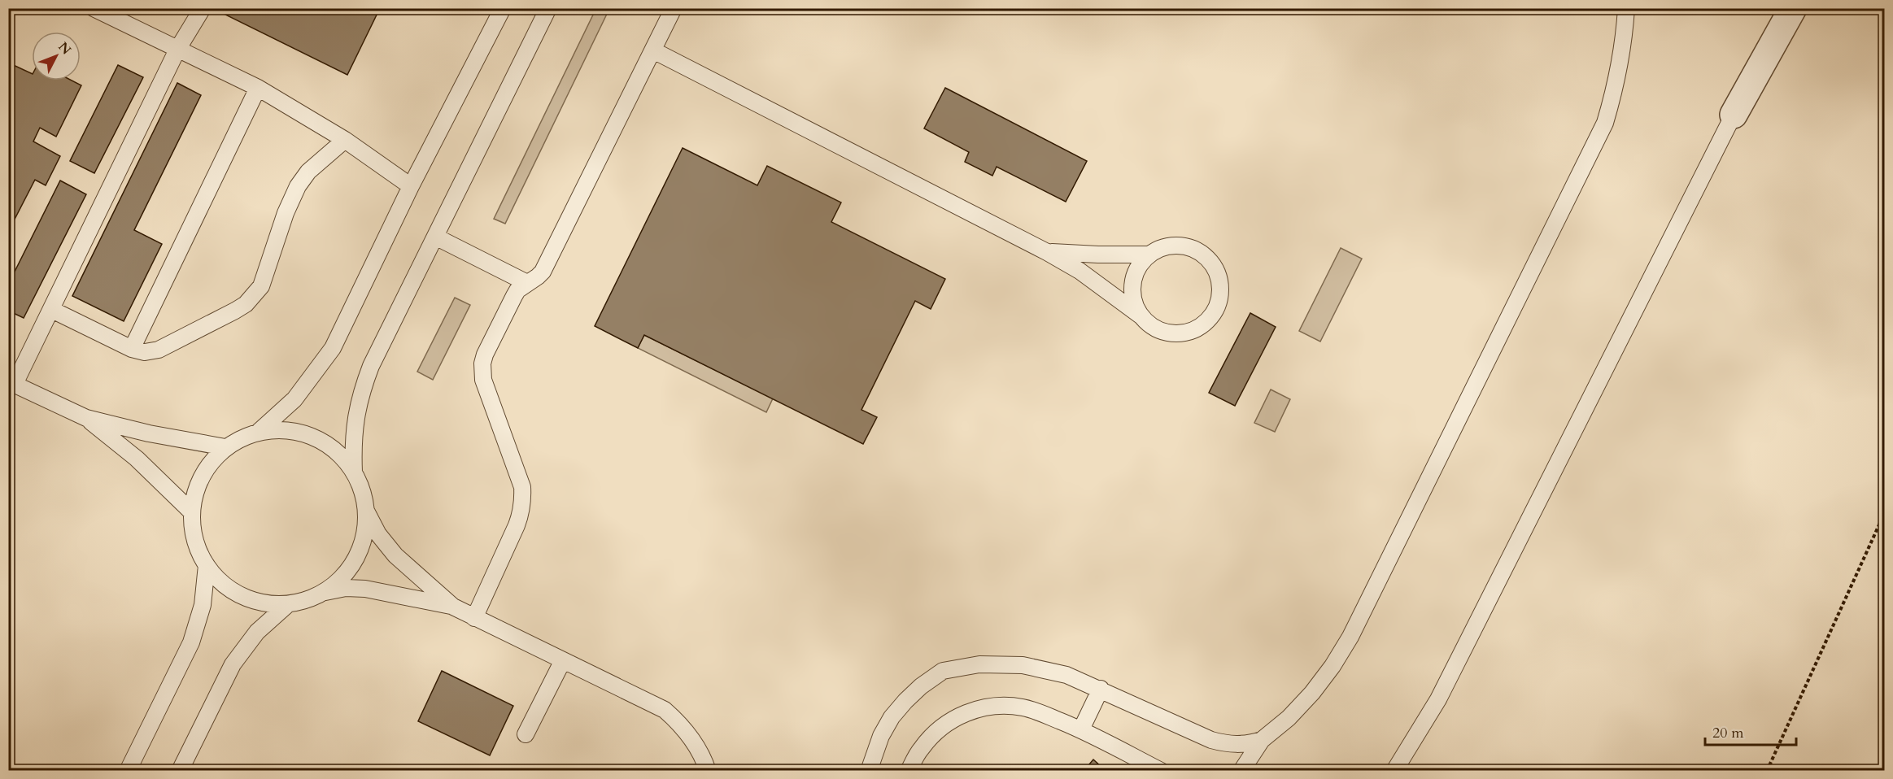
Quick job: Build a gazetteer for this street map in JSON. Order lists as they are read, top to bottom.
{
  "scale_bar": "20 m",
  "north": "top right"
}
